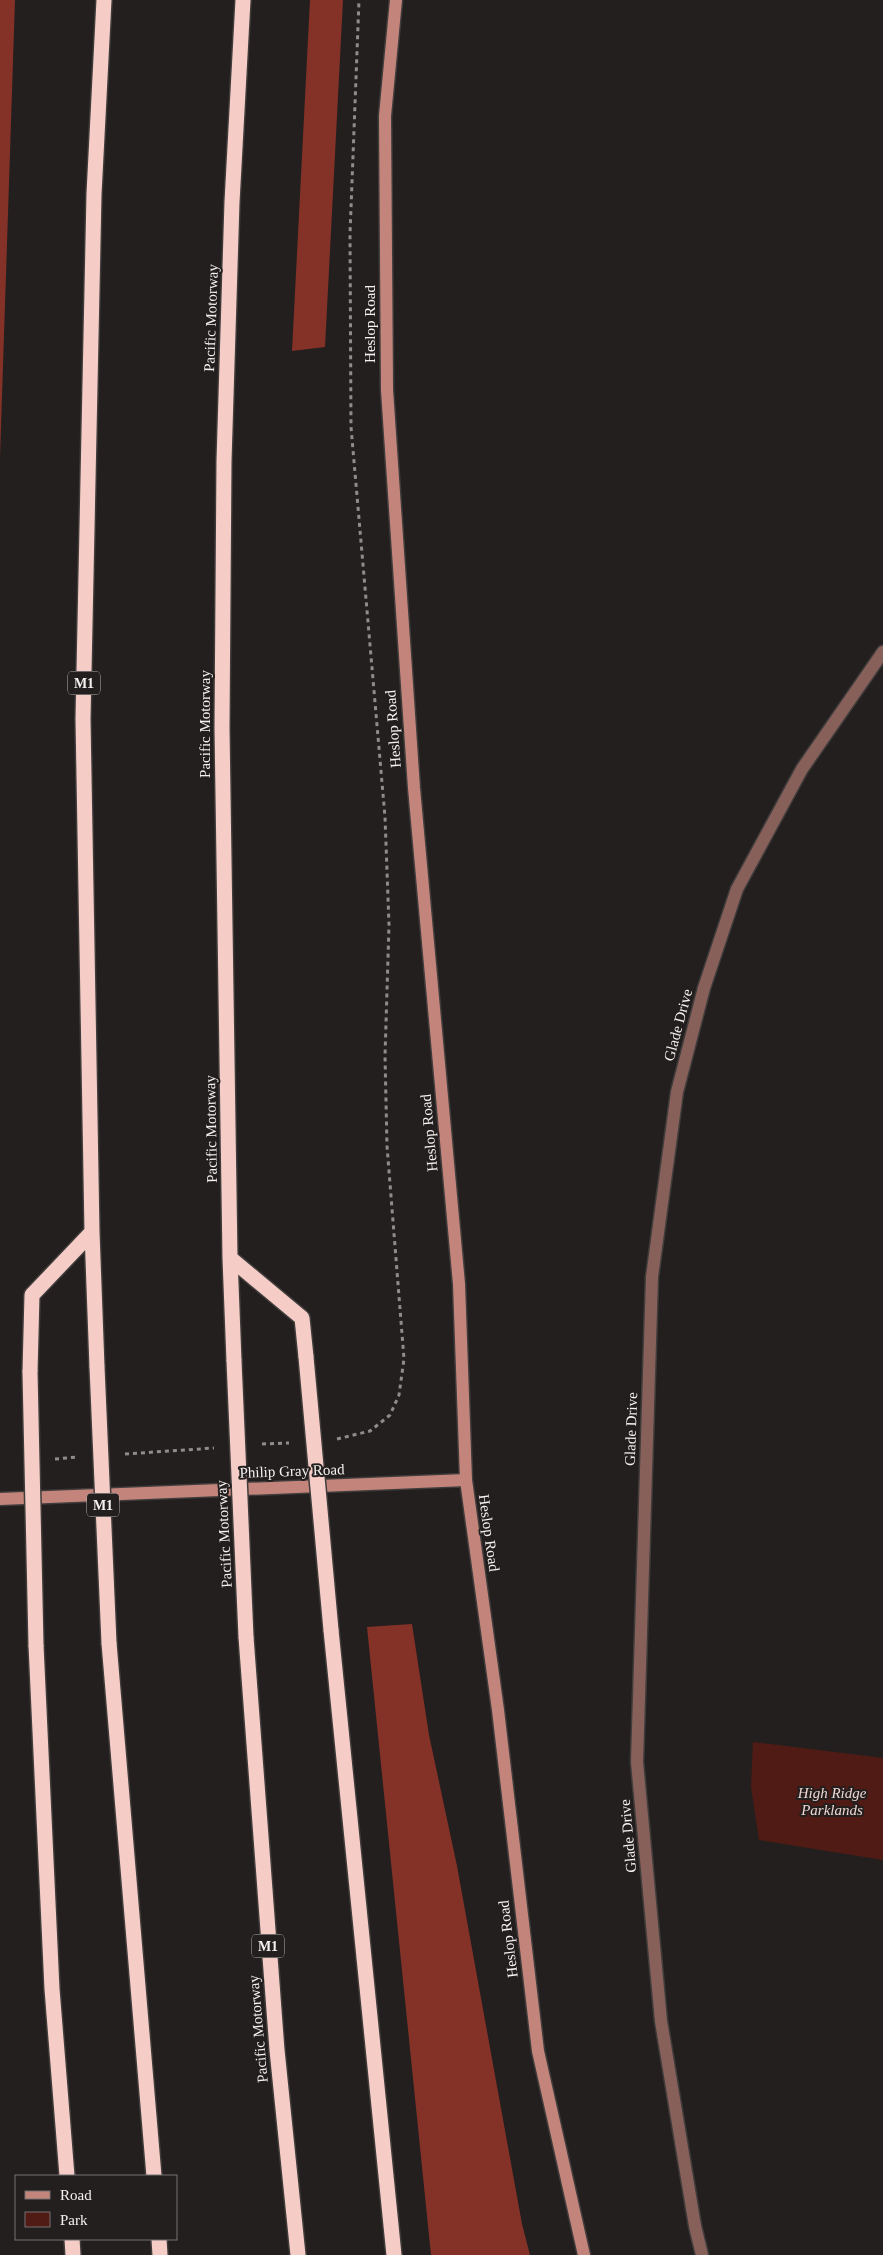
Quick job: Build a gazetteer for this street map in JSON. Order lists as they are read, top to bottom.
{
  "streets": {
    "highway": ["Pacific Motorway", "M1"],
    "street": ["Heslop Road", "Glade Drive", "Philip Gray Road"]
  },
  "crossings": [
    ["Heslop Road", "Philip Gray Road"]
  ],
  "parks": ["High Ridge Parklands"],
  "legend": ["Road", "Park"]
}
